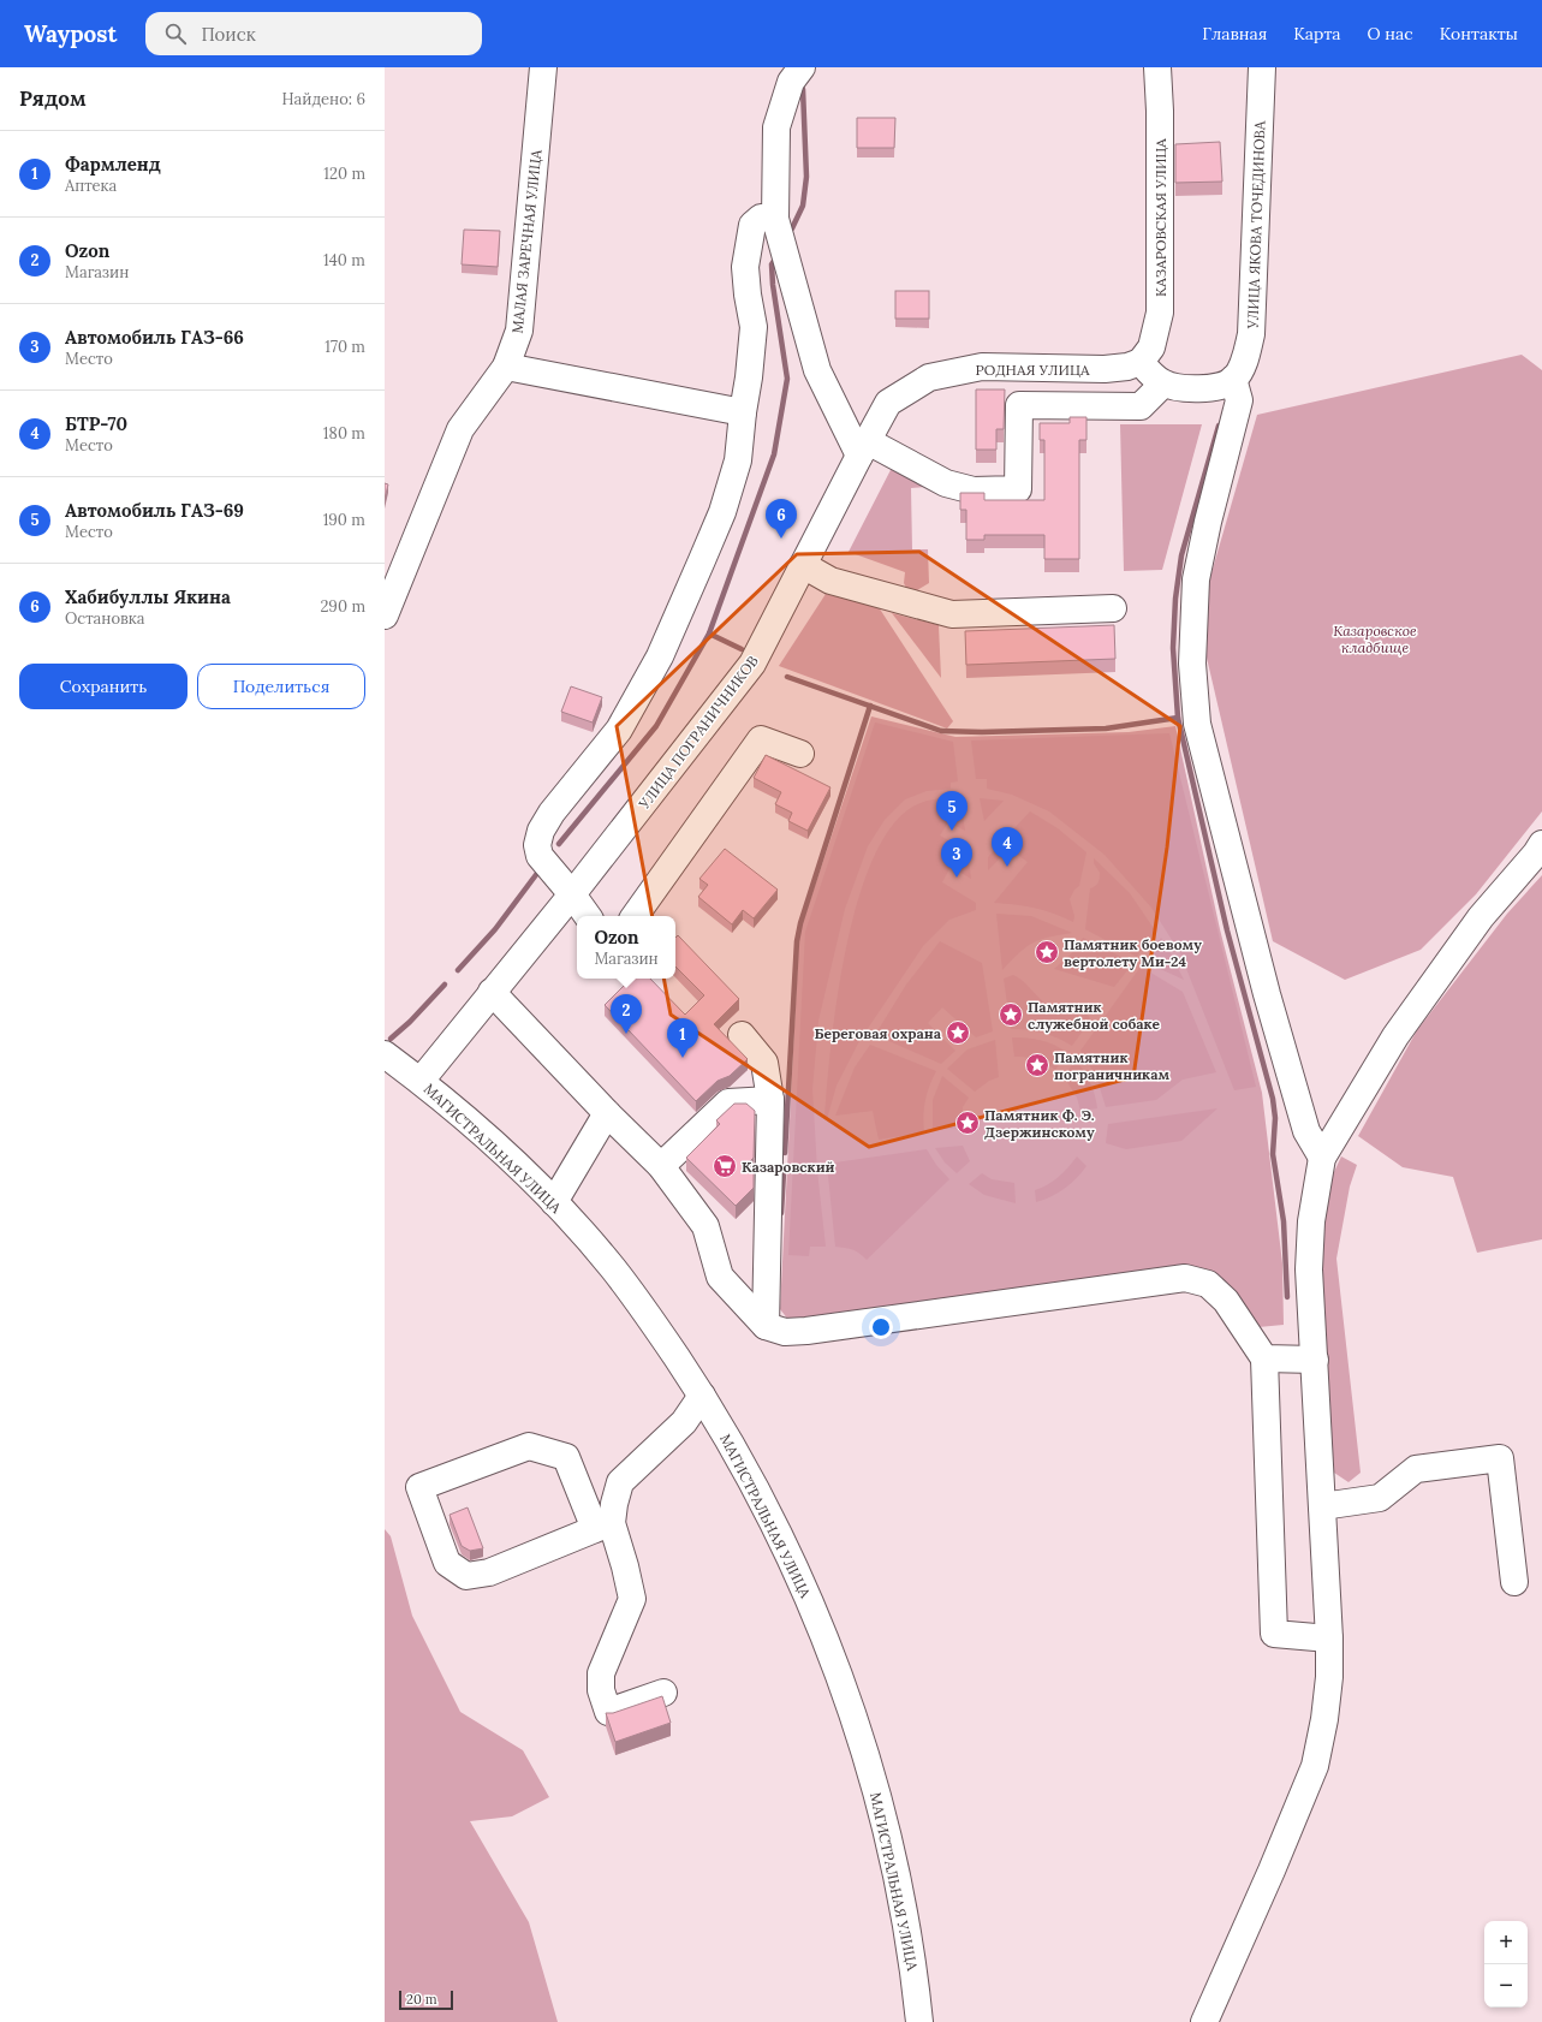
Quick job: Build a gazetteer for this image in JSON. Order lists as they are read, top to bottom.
{
  "streets": {
    "street": [
      "КАЗАРОВСКАЯ УЛИЦА",
      "УЛИЦА ЯКОВА ТОЧЕДИНОВА",
      "МАЛАЯ ЗАРЕЧНАЯ УЛИЦА",
      "РОДНАЯ УЛИЦА",
      "УЛИЦА ПОГРАНИЧНИКОВ",
      "МАГИСТРАЛЬНАЯ УЛИЦА"
    ]
  },
  "crossings": [
    ["КАЗАРОВСКАЯ УЛИЦА", "РОДНАЯ УЛИЦА"],
    ["РОДНАЯ УЛИЦА", "УЛИЦА ПОГРАНИЧНИКОВ"],
    ["УЛИЦА ПОГРАНИЧНИКОВ", "МАГИСТРАЛЬНАЯ УЛИЦА"]
  ],
  "parks": ["Казаровское кладбище"],
  "places": {
    "place": [
      "Памятник боевому вертолету Ми-24",
      "Памятник служебной собаке",
      "Береговая охрана",
      "Памятник пограничникам",
      "Памятник Ф. Э. Дзержинскому"
    ],
    "supermarket": ["Казаровский"]
  },
  "scale_bar": "20 m",
  "page": {
    "header": "Waypost",
    "search": "Поиск",
    "nav": [
      "Главная",
      "Карта",
      "О нас",
      "Контакты"
    ],
    "heading": ["Рядом", "Найдено: 6"],
    "list": [
      {
        "mark": "1",
        "name": "Фармленд",
        "note": "Аптека",
        "value": "120 m"
      },
      {
        "mark": "2",
        "name": "Ozon",
        "note": "Магазин",
        "value": "140 m"
      },
      {
        "mark": "3",
        "name": "Автомобиль ГАЗ-66",
        "note": "Место",
        "value": "170 m"
      },
      {
        "mark": "4",
        "name": "БТР-70",
        "note": "Место",
        "value": "180 m"
      },
      {
        "mark": "5",
        "name": "Автомобиль ГАЗ-69",
        "note": "Место",
        "value": "190 m"
      },
      {
        "mark": "6",
        "name": "Хабибуллы Якина",
        "note": "Остановка",
        "value": "290 m"
      }
    ],
    "pins": [
      "6",
      "5",
      "4",
      "3",
      "2",
      "1"
    ],
    "buttons": ["Сохранить", "Поделиться"],
    "popup": ["Ozon", "Магазин"],
    "map_buttons": ["+", "−"],
    "scale": "20 m"
  }
}
